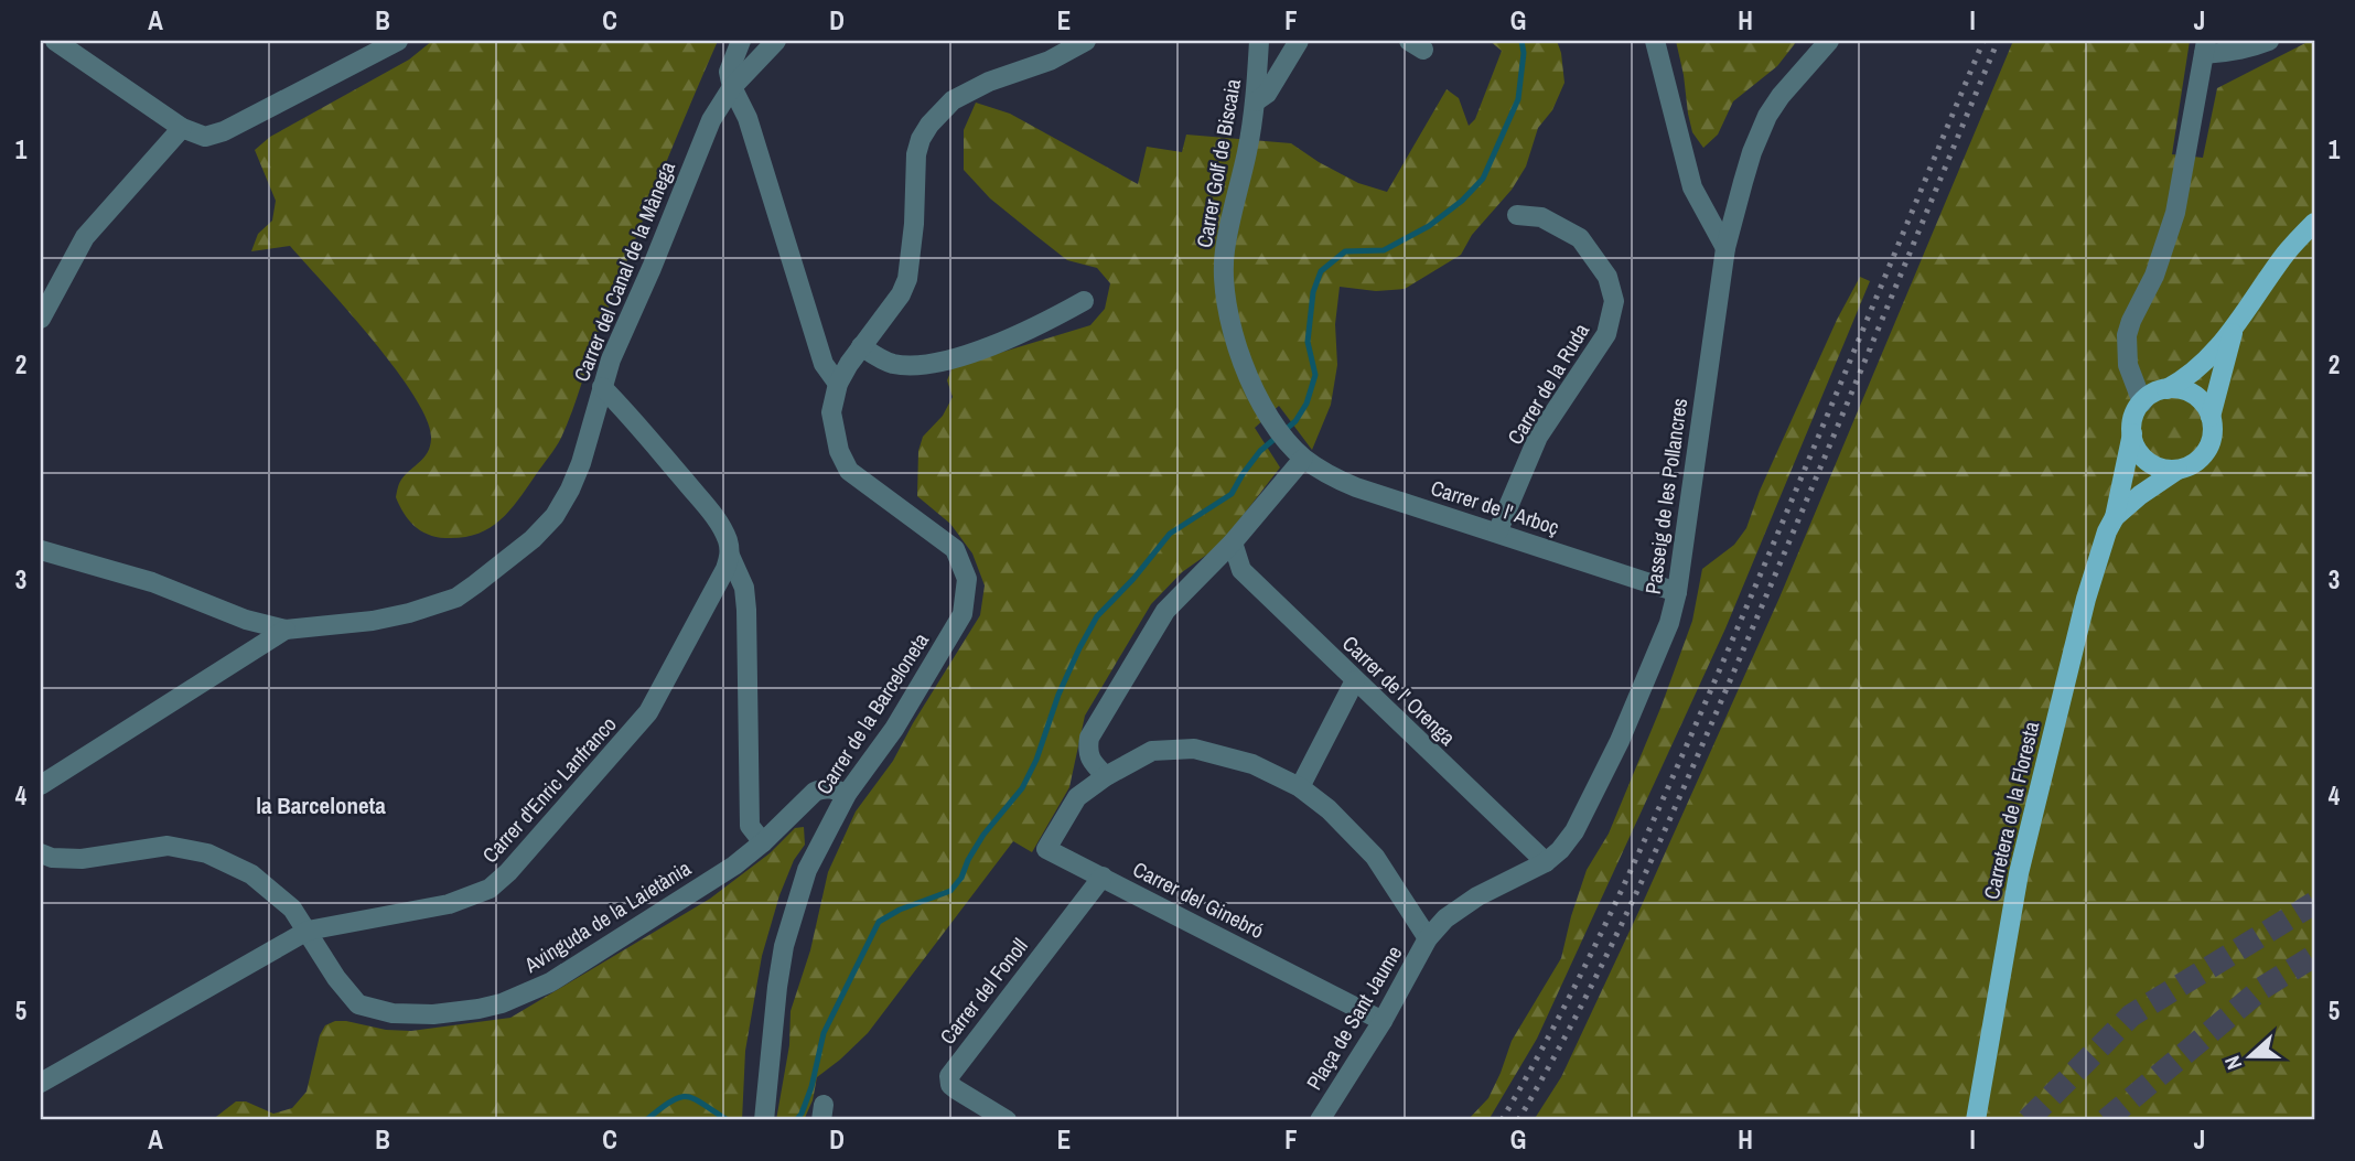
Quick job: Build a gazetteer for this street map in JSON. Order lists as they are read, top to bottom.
{
  "streets": {
    "main road": ["Carretera de la Floresta"],
    "street": [
      "Carrer Golf de Biscaia",
      "Carrer del Canal de la Mànega",
      "Carrer de la Ruda",
      "Passeig de les Pollancres",
      "Carrer de l' Arboç",
      "Carrer de l' Orenga",
      "Carrer de la Barceloneta",
      "Carrer d'Enric Lanfranco",
      "Carrer del Ginebró",
      "Avinguda de la Laietània",
      "Carrer del Fonoll",
      "Plaça de Sant Jaume"
    ]
  },
  "crossings": [
    ["Carrer Golf de Biscaia", "Carrer de l' Arboç"],
    ["Carrer de la Ruda", "Carrer de l' Arboç"],
    ["Passeig de les Pollancres", "Carrer de l' Arboç"],
    ["Passeig de les Pollancres", "Carrer de l' Orenga"],
    ["Passeig de les Pollancres", "Plaça de Sant Jaume"],
    ["Carrer de la Barceloneta", "Avinguda de la Laietània"],
    ["Carrer d'Enric Lanfranco", "Avinguda de la Laietània"],
    ["Carrer del Ginebró", "Carrer del Fonoll"],
    ["Carrer del Ginebró", "Plaça de Sant Jaume"]
  ],
  "districts": ["la Barceloneta"],
  "north": "left",
  "grid": {
    "columns": [
      "A",
      "B",
      "C",
      "D",
      "E",
      "F",
      "G",
      "H",
      "I",
      "J"
    ],
    "rows": [
      "1",
      "2",
      "3",
      "4",
      "5"
    ]
  }
}
